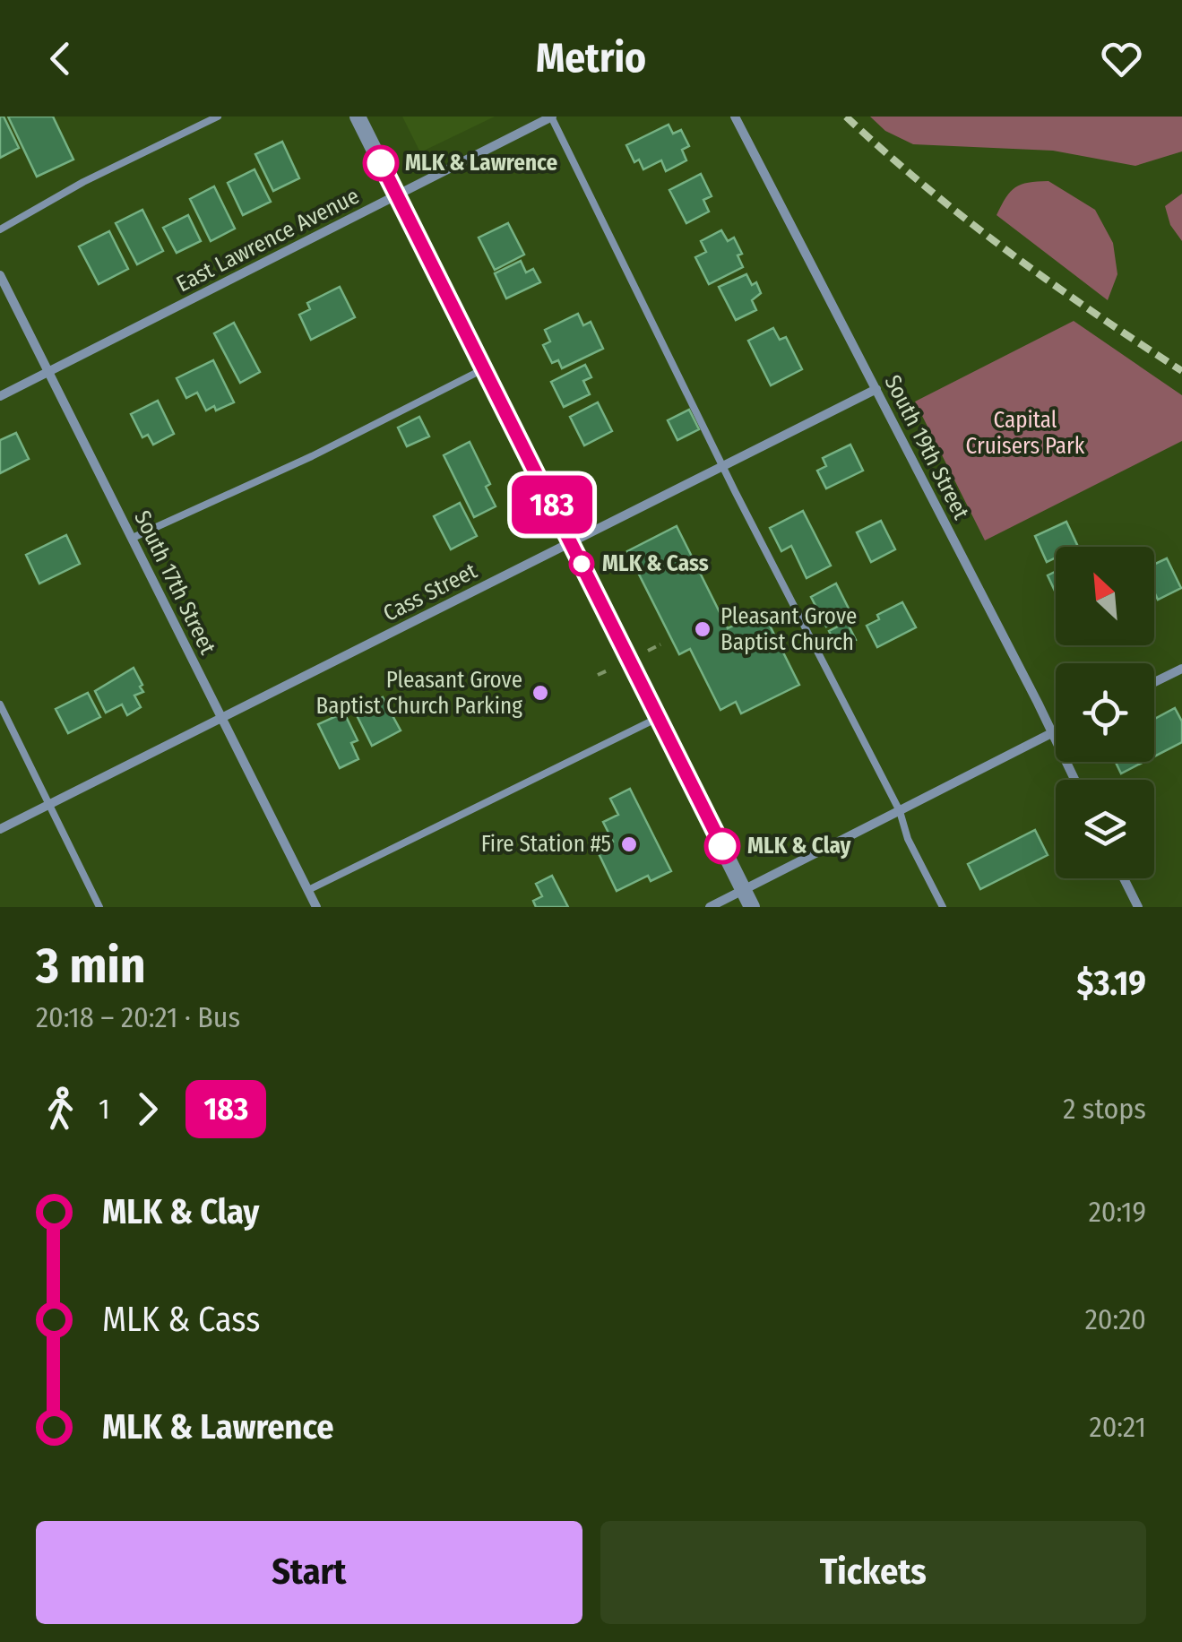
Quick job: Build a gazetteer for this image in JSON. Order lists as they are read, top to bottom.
{
  "streets": {
    "street": [
      "East Lawrence Avenue",
      "South 19th Street",
      "South 17th Street",
      "Cass Street"
    ]
  },
  "crossings": [
    ["East Lawrence Avenue", "South 17th Street"],
    ["South 19th Street", "Cass Street"],
    ["South 17th Street", "Cass Street"]
  ],
  "parks": ["Capital Cruisers Park"],
  "places": [
    "MLK & Lawrence",
    "MLK & Cass",
    "Pleasant Grove Baptist Church",
    "Pleasant Grove Baptist Church Parking",
    "Fire Station #5",
    "MLK & Clay"
  ],
  "lines": ["bus line 183"],
  "north": "top left",
  "page": {
    "header": "Metrio",
    "on_map": "183",
    "heading": ["3 min", "20:18 – 20:21 · Bus", "$3.19"],
    "legs": ["1", "183", "2 stops"],
    "list": [
      {
        "name": "MLK & Clay",
        "value": "20:19"
      },
      {
        "name": "MLK & Cass",
        "value": "20:20"
      },
      {
        "name": "MLK & Lawrence",
        "value": "20:21"
      }
    ],
    "buttons": ["Start", "Tickets"]
  }
}
